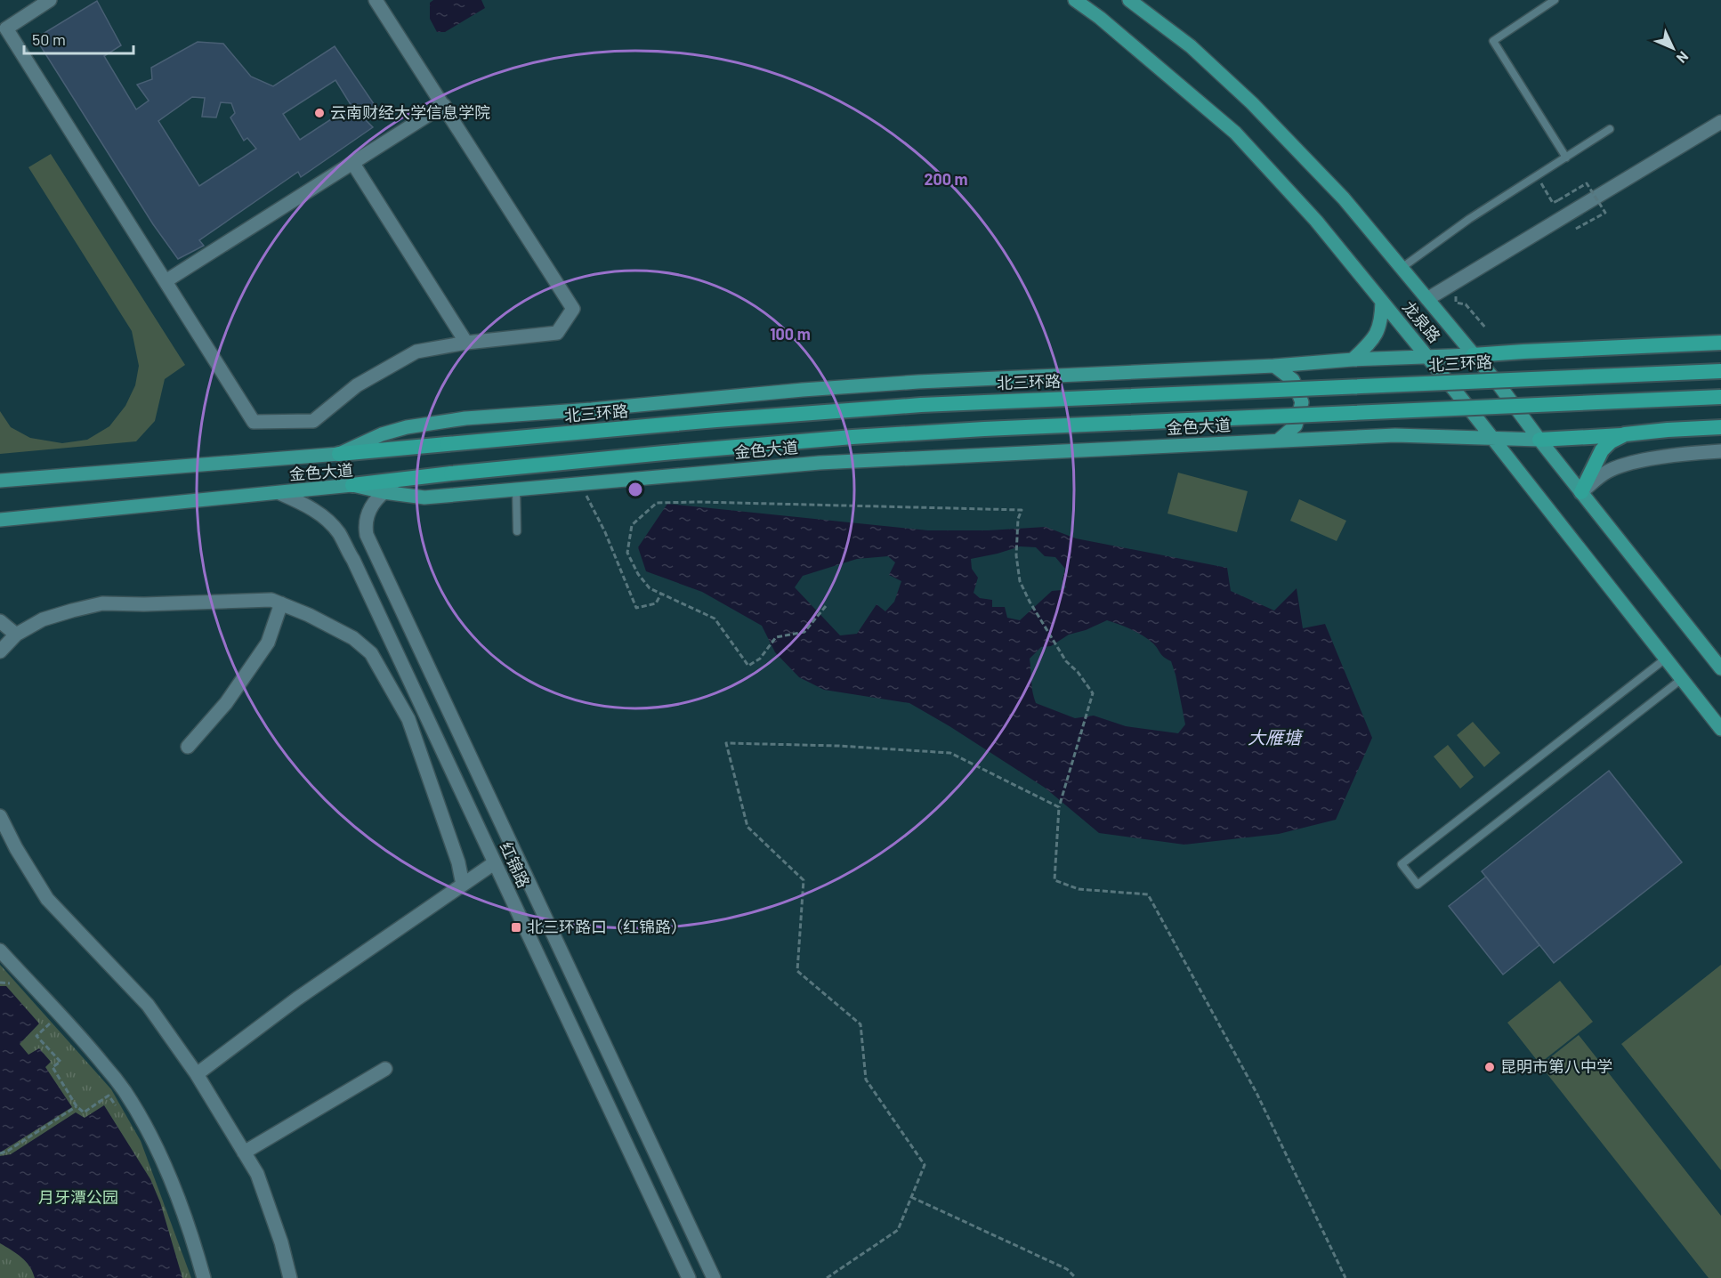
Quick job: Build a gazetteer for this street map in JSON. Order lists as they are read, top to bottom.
{
  "streets": {
    "highway": ["北三环路"],
    "main road": ["龙泉路", "金色大道"],
    "street": ["红锦路"]
  },
  "crossings": [
    ["龙泉路", "金色大道"],
    ["北三环路", "金色大道"],
    ["金色大道", "红锦路"]
  ],
  "water": ["大雁塘"],
  "parks": ["月牙潭公园"],
  "places": {
    "other": ["云南财经大学信息学院", "昆明市第八中学"],
    "transit": ["北三环路口（红锦路）"]
  },
  "scale_bar": "50 m",
  "north": "bottom right",
  "rings": ["200 m", "100 m"]
}
